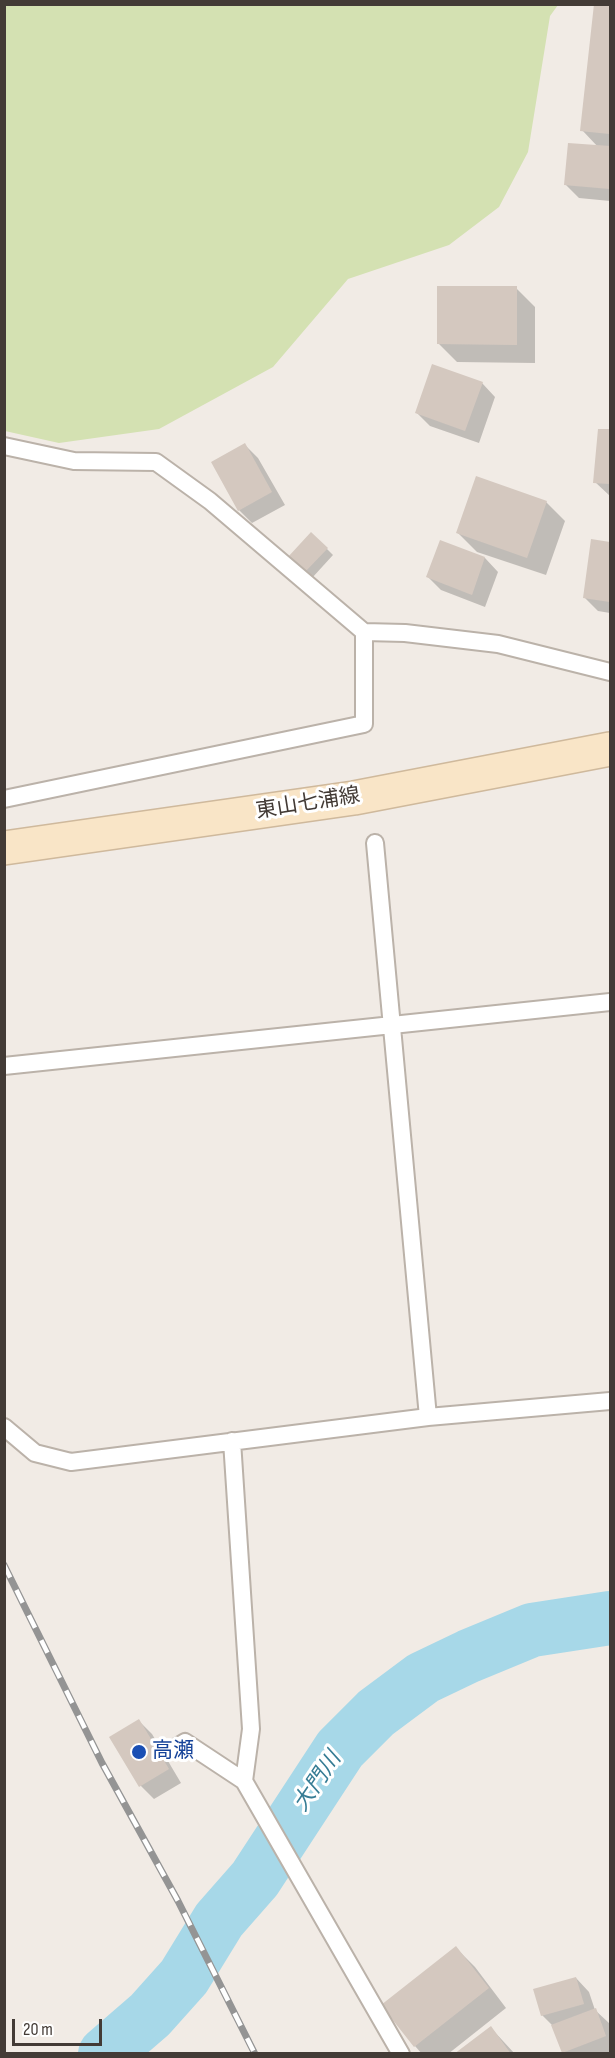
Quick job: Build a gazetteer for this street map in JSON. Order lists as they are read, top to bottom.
{
  "streets": {
    "main road": ["東山七浦線"]
  },
  "water": ["大門川"],
  "places": ["高瀬"],
  "scale_bar": "20 m"
}
